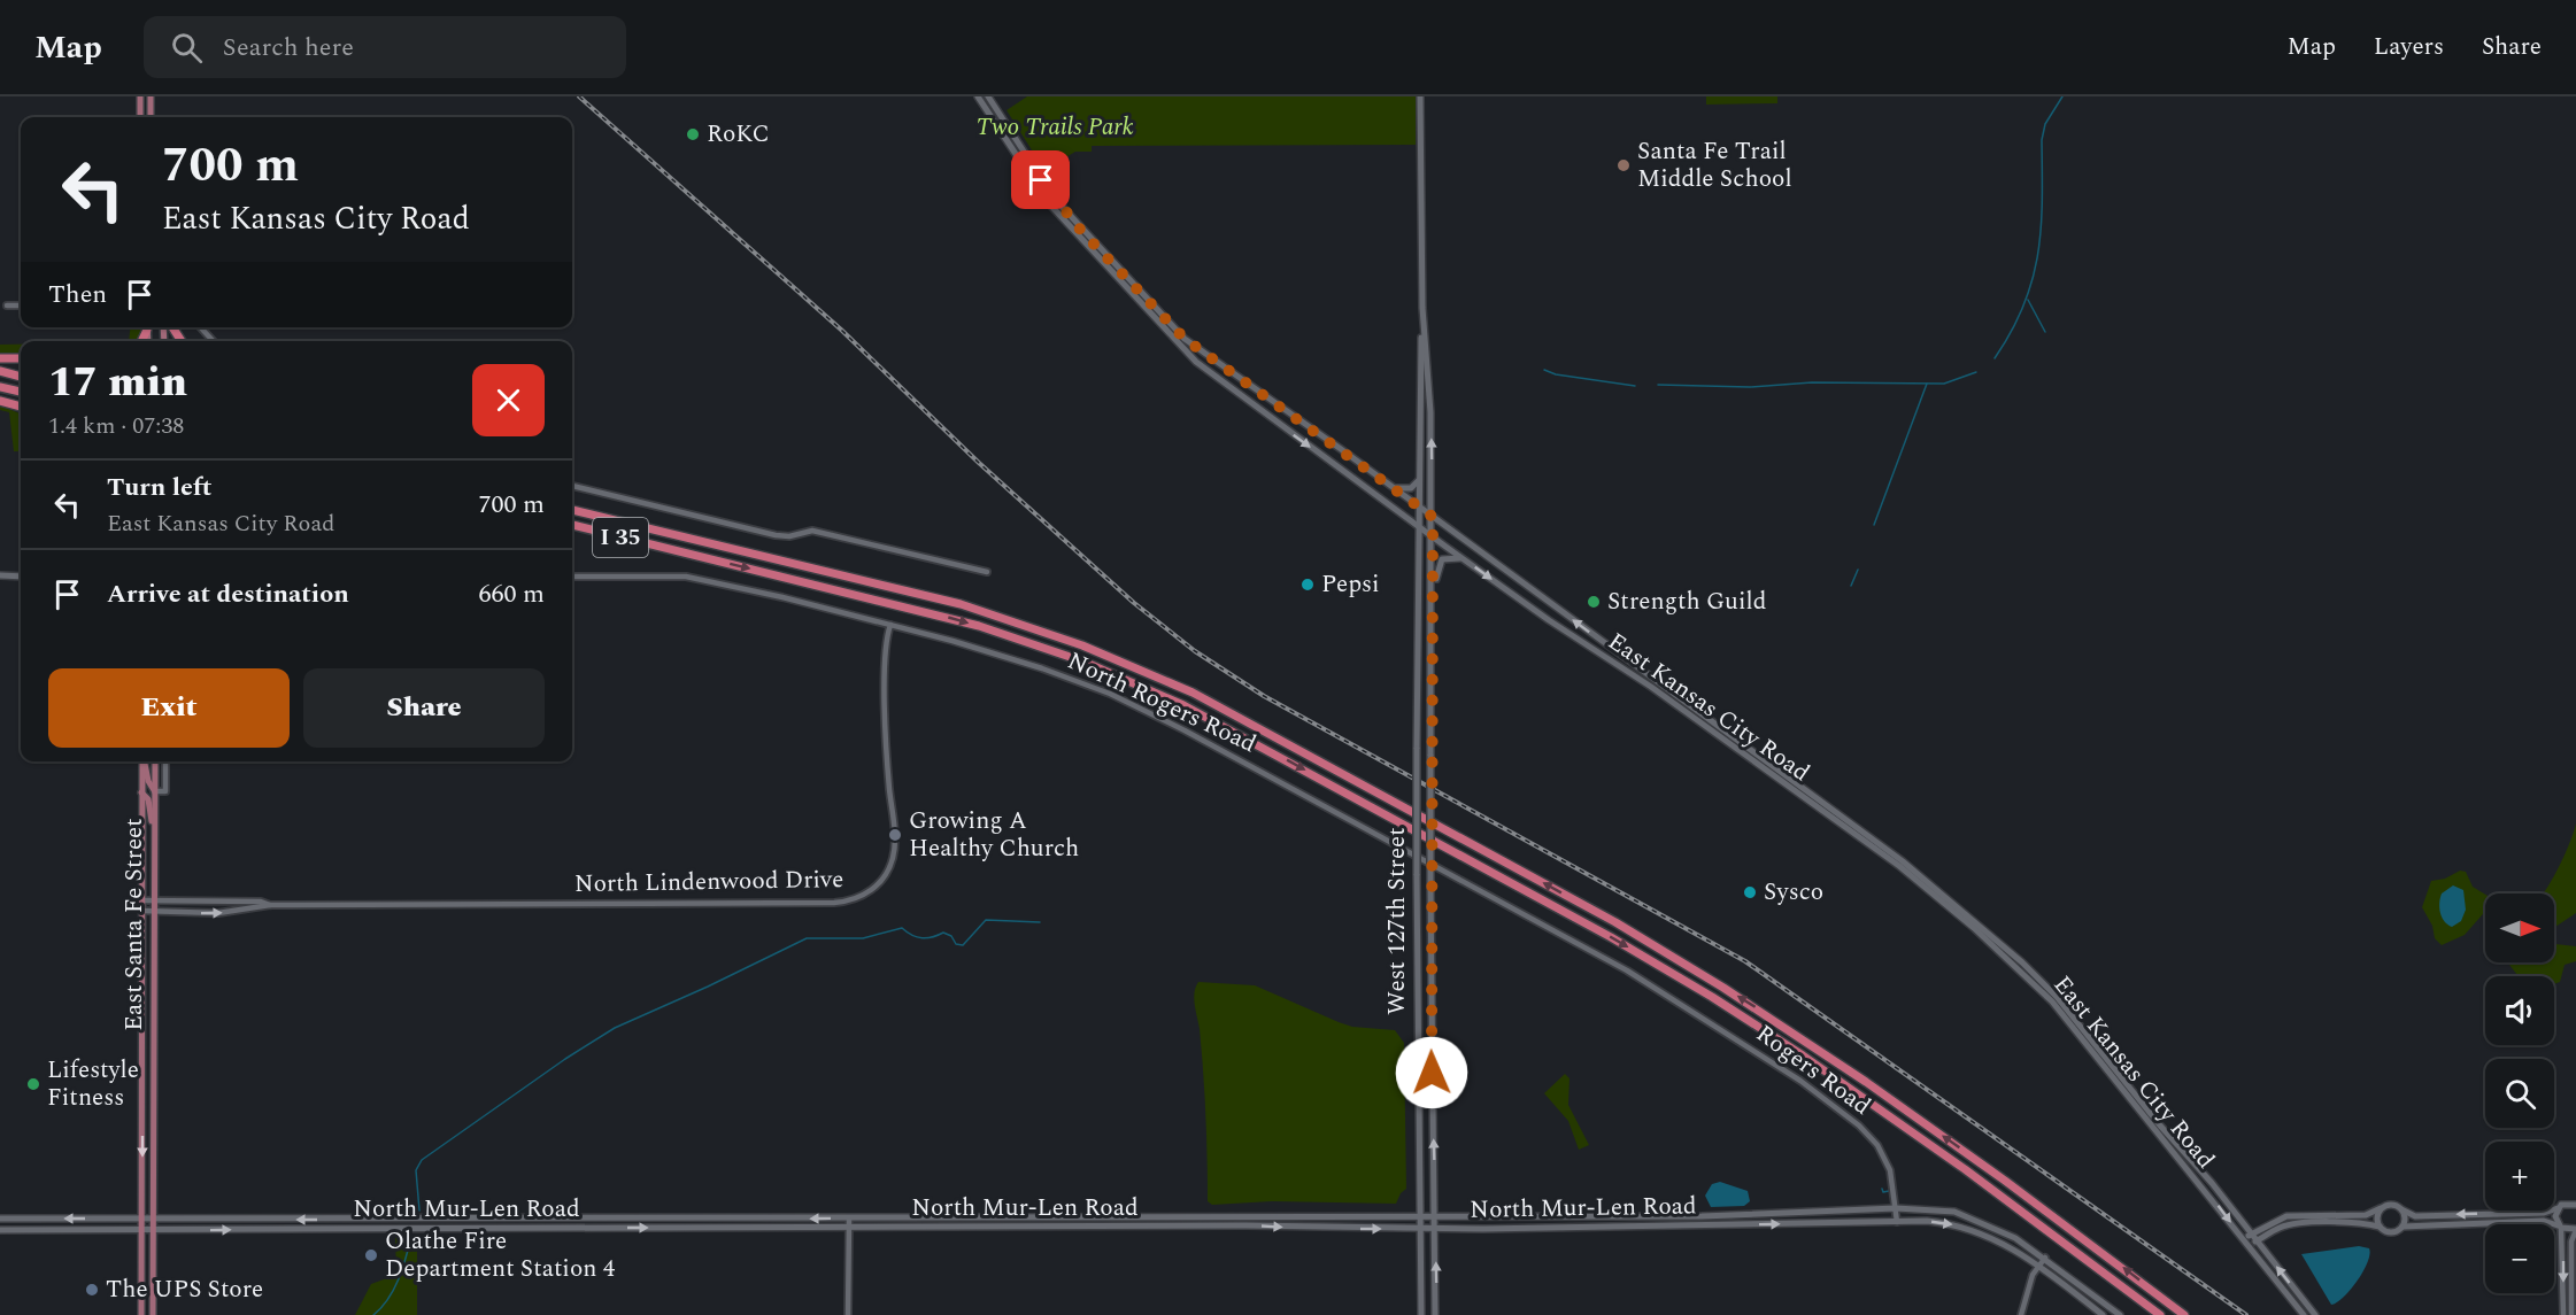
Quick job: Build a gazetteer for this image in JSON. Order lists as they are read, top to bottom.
{
  "streets": {
    "highway": ["I 35"],
    "main road": [
      "East Kansas City Road",
      "West 127th Street",
      "East Santa Fe Street",
      "North Mur-Len Road"
    ],
    "street": ["North Rogers Road", "North Lindenwood Drive", "Rogers Road"]
  },
  "crossings": [
    ["North Rogers Road", "North Lindenwood Drive"],
    ["North Rogers Road", "Rogers Road"],
    ["East Kansas City Road", "West 127th Street"],
    ["North Lindenwood Drive", "East Santa Fe Street"],
    ["West 127th Street", "North Mur-Len Road"],
    ["East Santa Fe Street", "North Mur-Len Road"],
    ["Rogers Road", "North Mur-Len Road"]
  ],
  "parks": ["Two Trails Park"],
  "places": [
    "RoKC",
    "Santa Fe Trail Middle School",
    "Pepsi",
    "Strength Guild",
    "Growing A Healthy Church",
    "Sysco",
    "Lifestyle Fitness",
    "Olathe Fire Department Station 4",
    "The UPS Store"
  ],
  "north": "right",
  "page": {
    "header": "Map",
    "search": "Search here",
    "nav": ["Map", "Layers", "Share"],
    "turn": ["700 m", "East Kansas City Road"],
    "then": "Then",
    "heading": ["17 min", "1.4 km · 07:38"],
    "list": [
      {
        "name": "Turn left",
        "note": "East Kansas City Road",
        "value": "700 m"
      },
      {
        "name": "Arrive at destination",
        "value": "660 m"
      }
    ],
    "buttons": ["Exit", "Share"],
    "map_buttons": ["+", "−"]
  }
}
